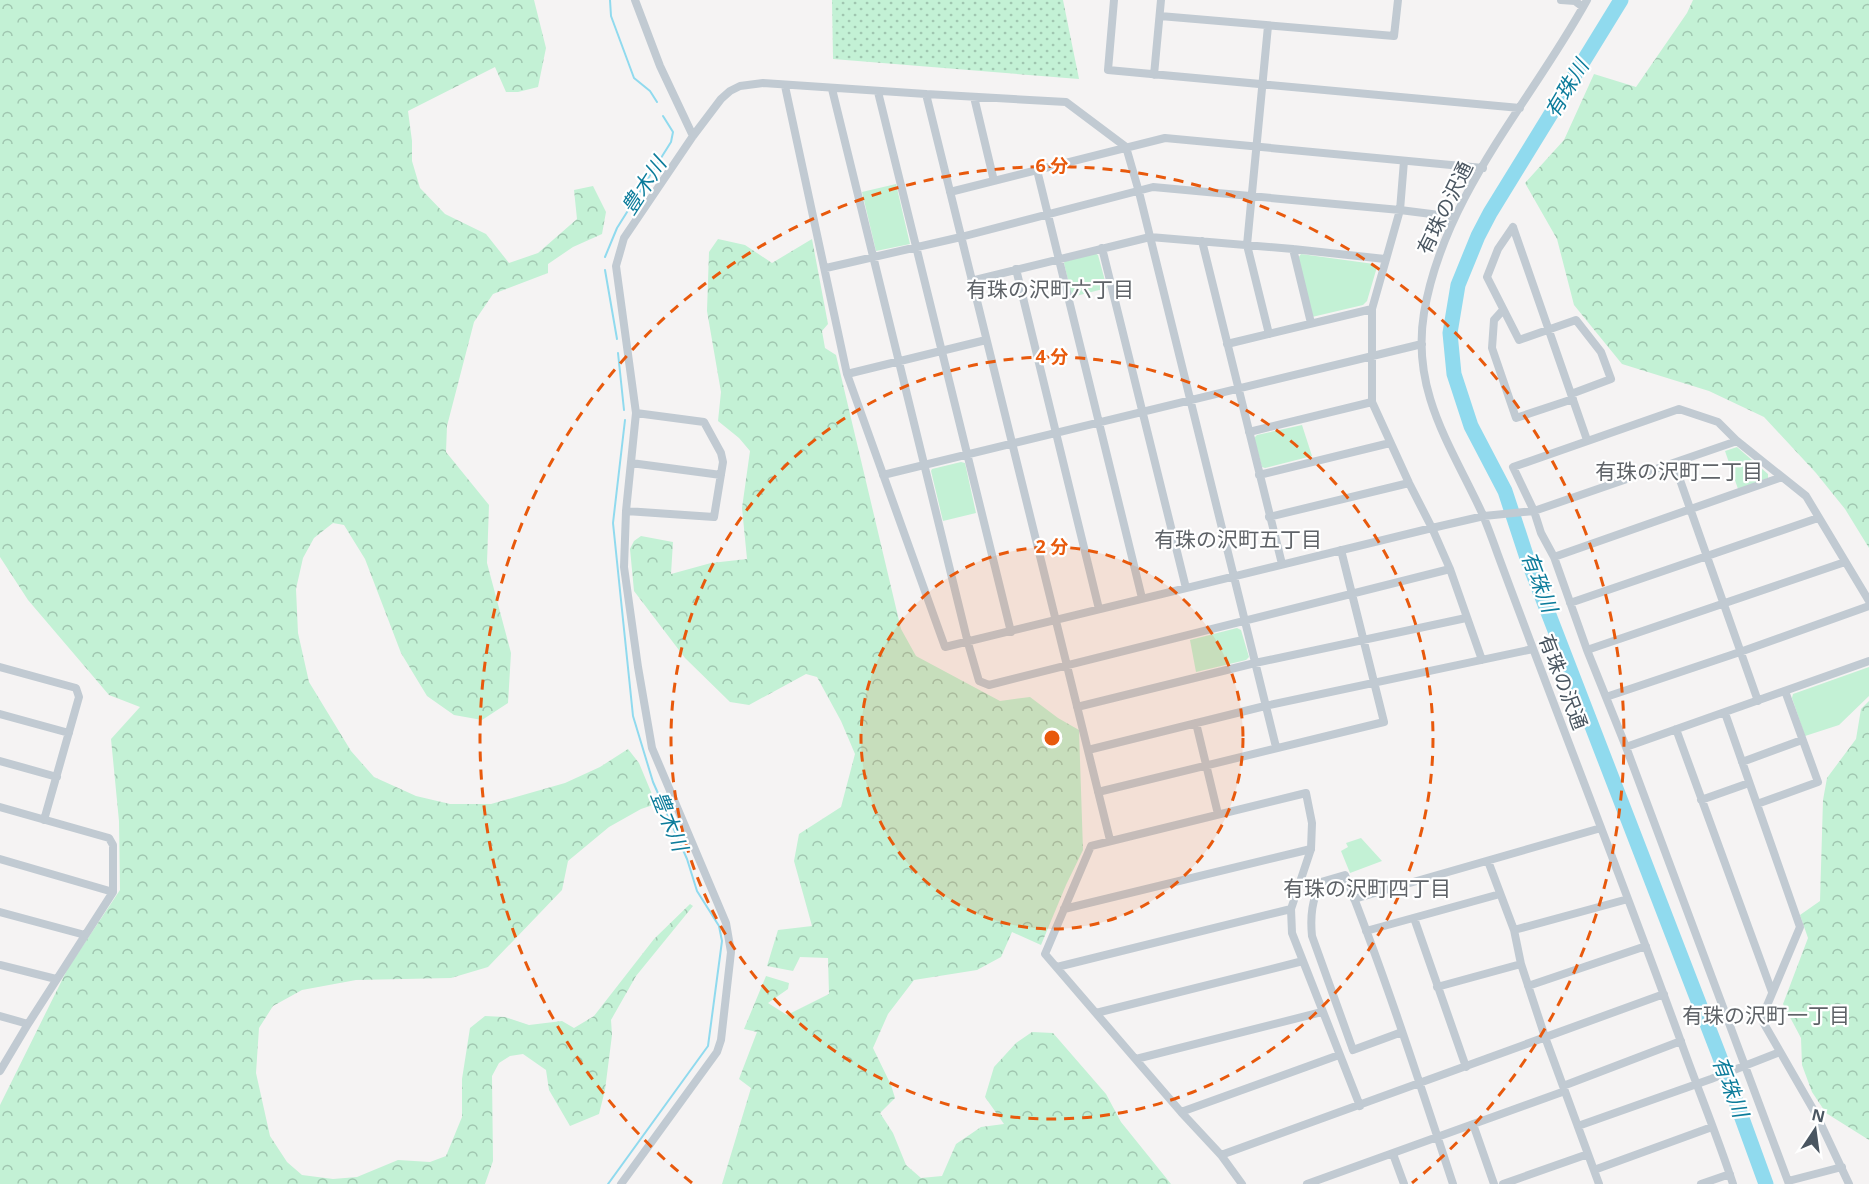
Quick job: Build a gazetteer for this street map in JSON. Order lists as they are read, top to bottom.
{
  "streets": {
    "street": ["有珠の沢通"]
  },
  "districts": [
    "有珠の沢町六丁目",
    "有珠の沢町二丁目",
    "有珠の沢町五丁目",
    "有珠の沢町四丁目",
    "有珠の沢町一丁目"
  ],
  "water": ["有珠川", "豊木川"],
  "north": "top",
  "rings": ["6 分", "4 分", "2 分"]
}
